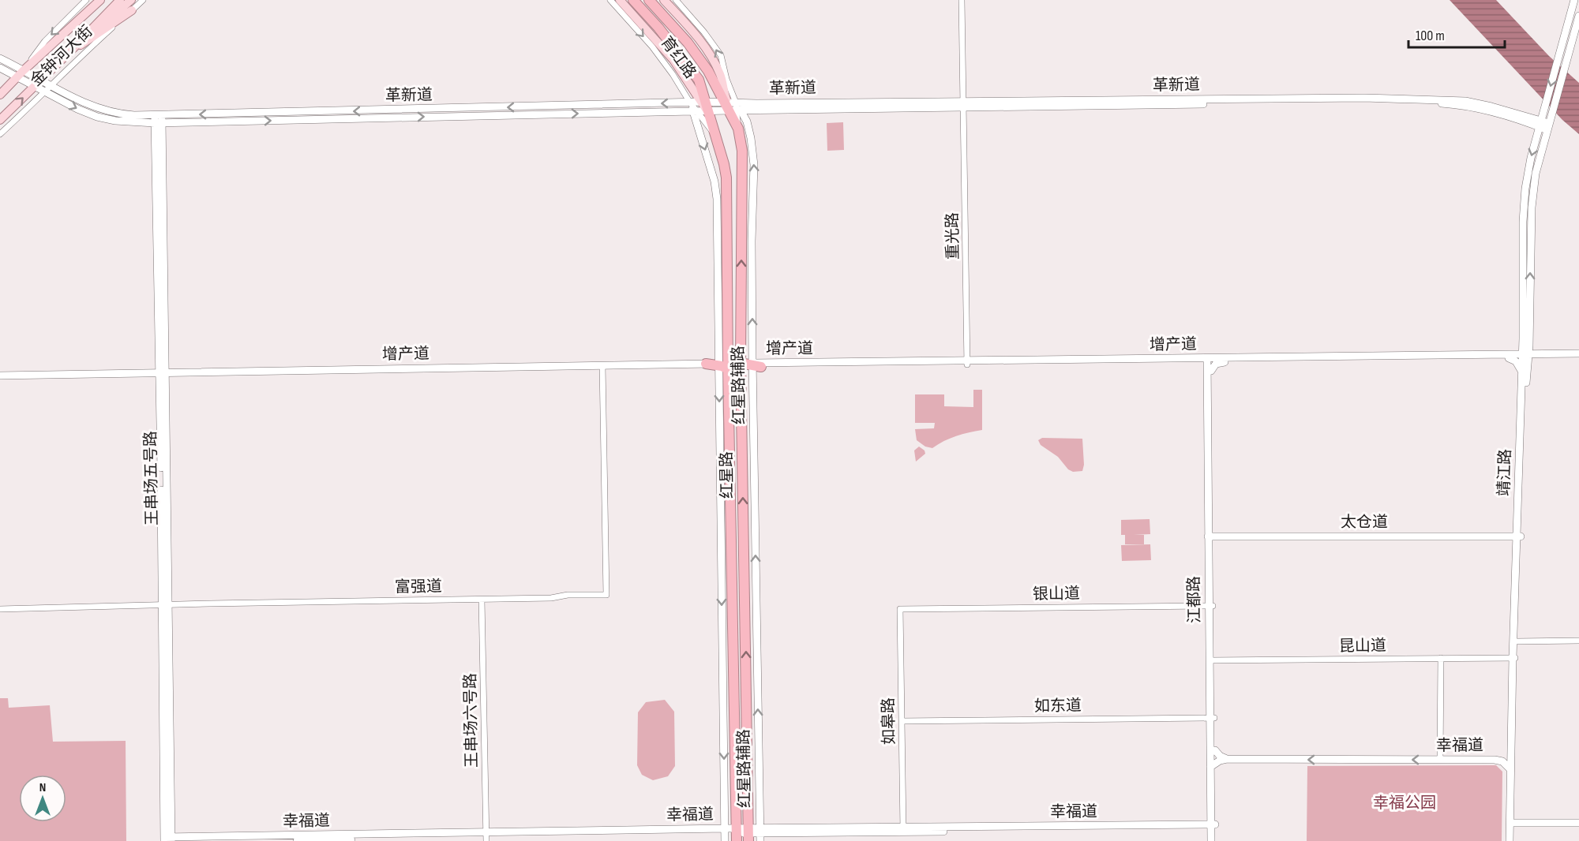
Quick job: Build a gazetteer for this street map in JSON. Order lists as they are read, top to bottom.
{
  "streets": {
    "highway": ["育红路", "红星路"],
    "main road": ["金钟河大街"],
    "street": [
      "革新道",
      "重光路",
      "增产道",
      "红星路辅路",
      "靖江路",
      "王串场五号路",
      "太仓道",
      "富强道",
      "银山道",
      "江都路",
      "昆山道",
      "如东道",
      "王串场六号路",
      "如皋路",
      "幸福道"
    ]
  },
  "crossings": [
    ["金钟河大街", "革新道"],
    ["育红路", "革新道"],
    ["育红路", "红星路辅路"],
    ["育红路", "红星路"],
    ["革新道", "重光路"],
    ["革新道", "红星路辅路"],
    ["革新道", "靖江路"],
    ["革新道", "红星路"],
    ["革新道", "王串场五号路"],
    ["重光路", "增产道"],
    ["增产道", "红星路辅路"],
    ["增产道", "靖江路"],
    ["增产道", "红星路"],
    ["增产道", "王串场五号路"],
    ["增产道", "富强道"],
    ["增产道", "江都路"],
    ["红星路辅路", "红星路"],
    ["红星路辅路", "幸福道"],
    ["靖江路", "太仓道"],
    ["靖江路", "昆山道"],
    ["靖江路", "幸福道"],
    ["红星路", "幸福道"],
    ["王串场五号路", "富强道"],
    ["王串场五号路", "幸福道"],
    ["太仓道", "江都路"],
    ["富强道", "王串场六号路"],
    ["银山道", "江都路"],
    ["银山道", "如皋路"],
    ["江都路", "昆山道"],
    ["江都路", "如东道"],
    ["江都路", "幸福道"],
    ["如东道", "如皋路"],
    ["王串场六号路", "幸福道"],
    ["如皋路", "幸福道"]
  ],
  "parks": ["幸福公园"],
  "scale_bar": "100 m",
  "north": "top"
}
